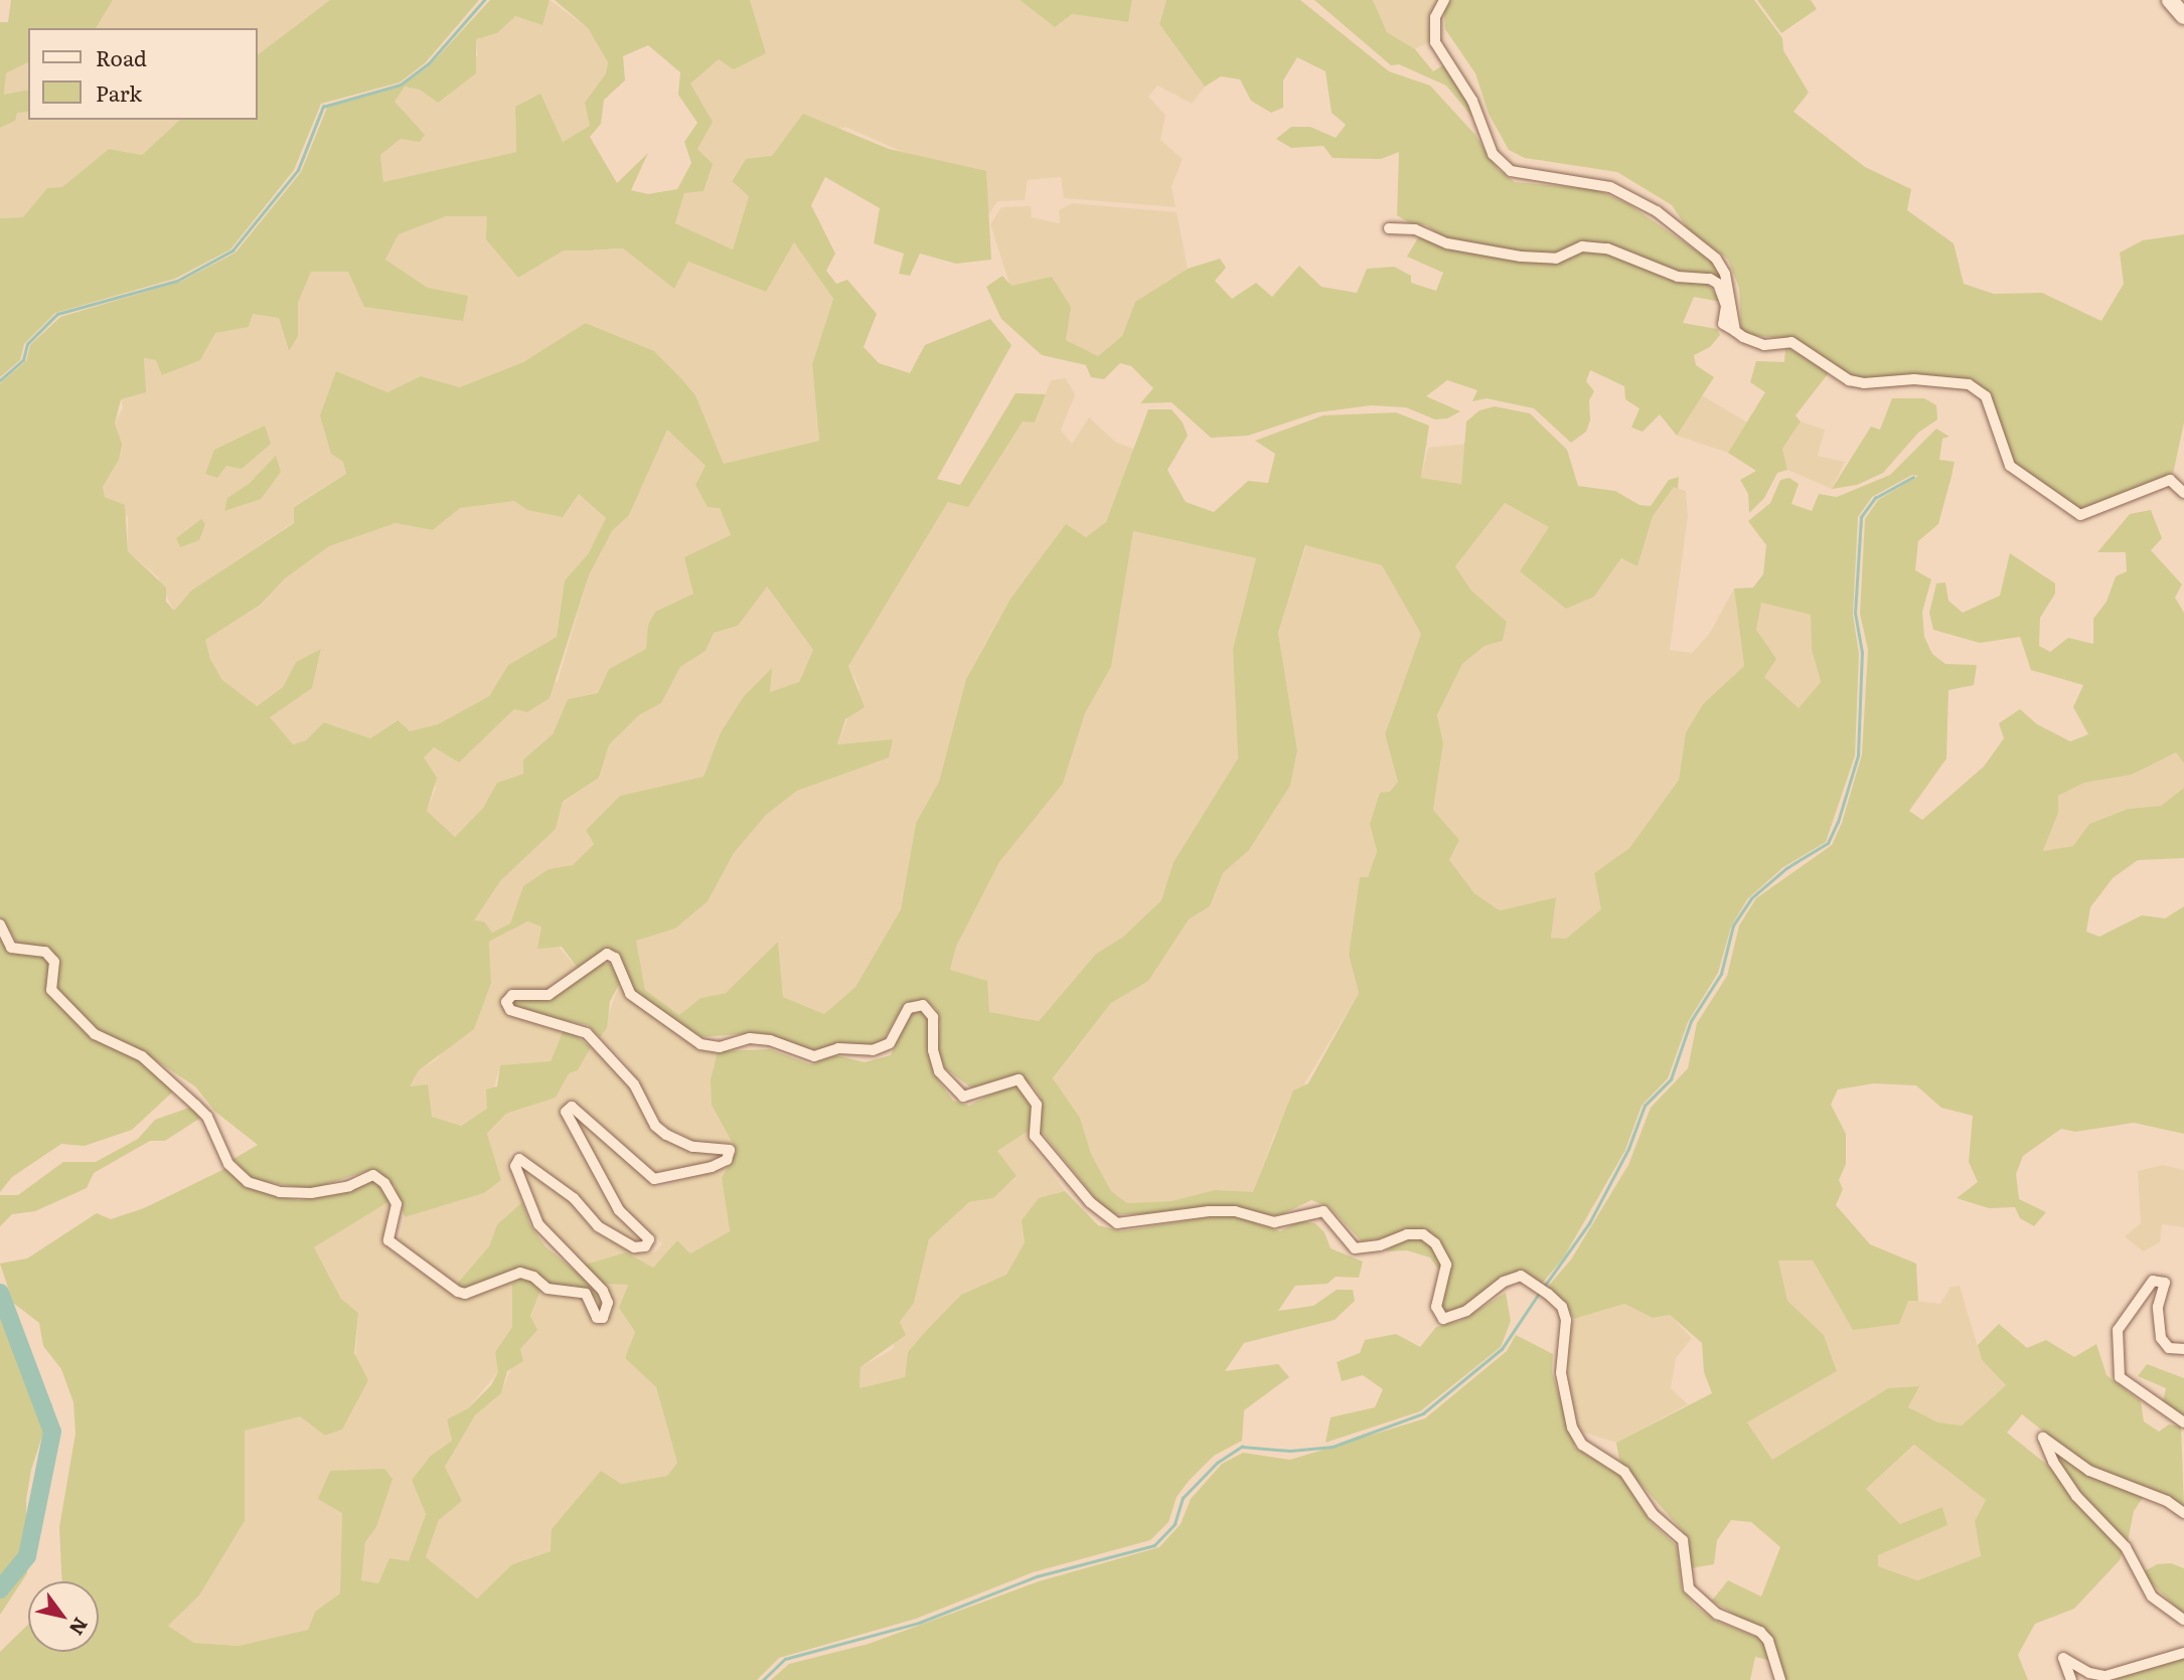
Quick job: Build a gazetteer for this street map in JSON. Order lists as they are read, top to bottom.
{
  "legend": ["Road", "Park"],
  "north": "bottom right"
}
